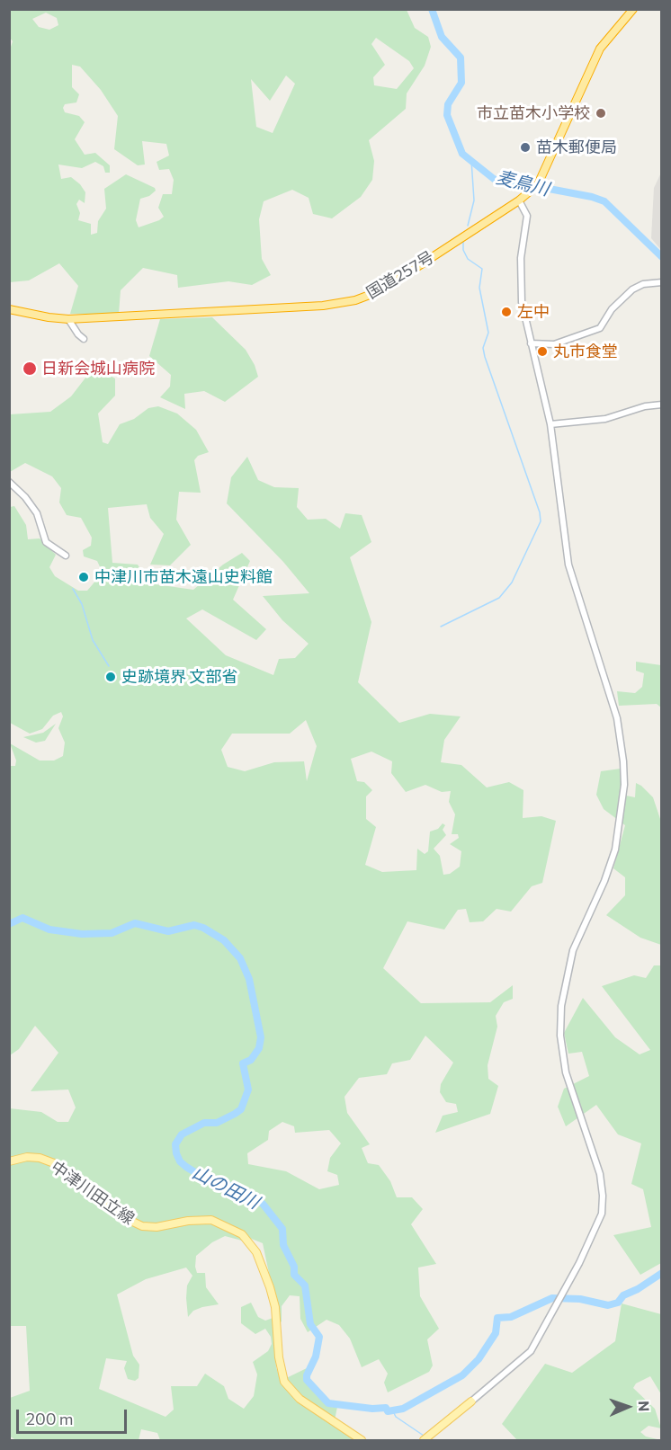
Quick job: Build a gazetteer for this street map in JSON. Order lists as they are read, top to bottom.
{
  "streets": {
    "highway": ["国道257号"],
    "main road": ["中津川田立線"]
  },
  "water": ["麦鳥川", "山の田川"],
  "places": [
    "市立苗木小学校",
    "苗木郵便局",
    "左中",
    "丸市食堂",
    "日新会城山病院",
    "中津川市苗木遠山史料館",
    "史跡境界 文部省"
  ],
  "scale_bar": "200 m",
  "north": "right"
}
